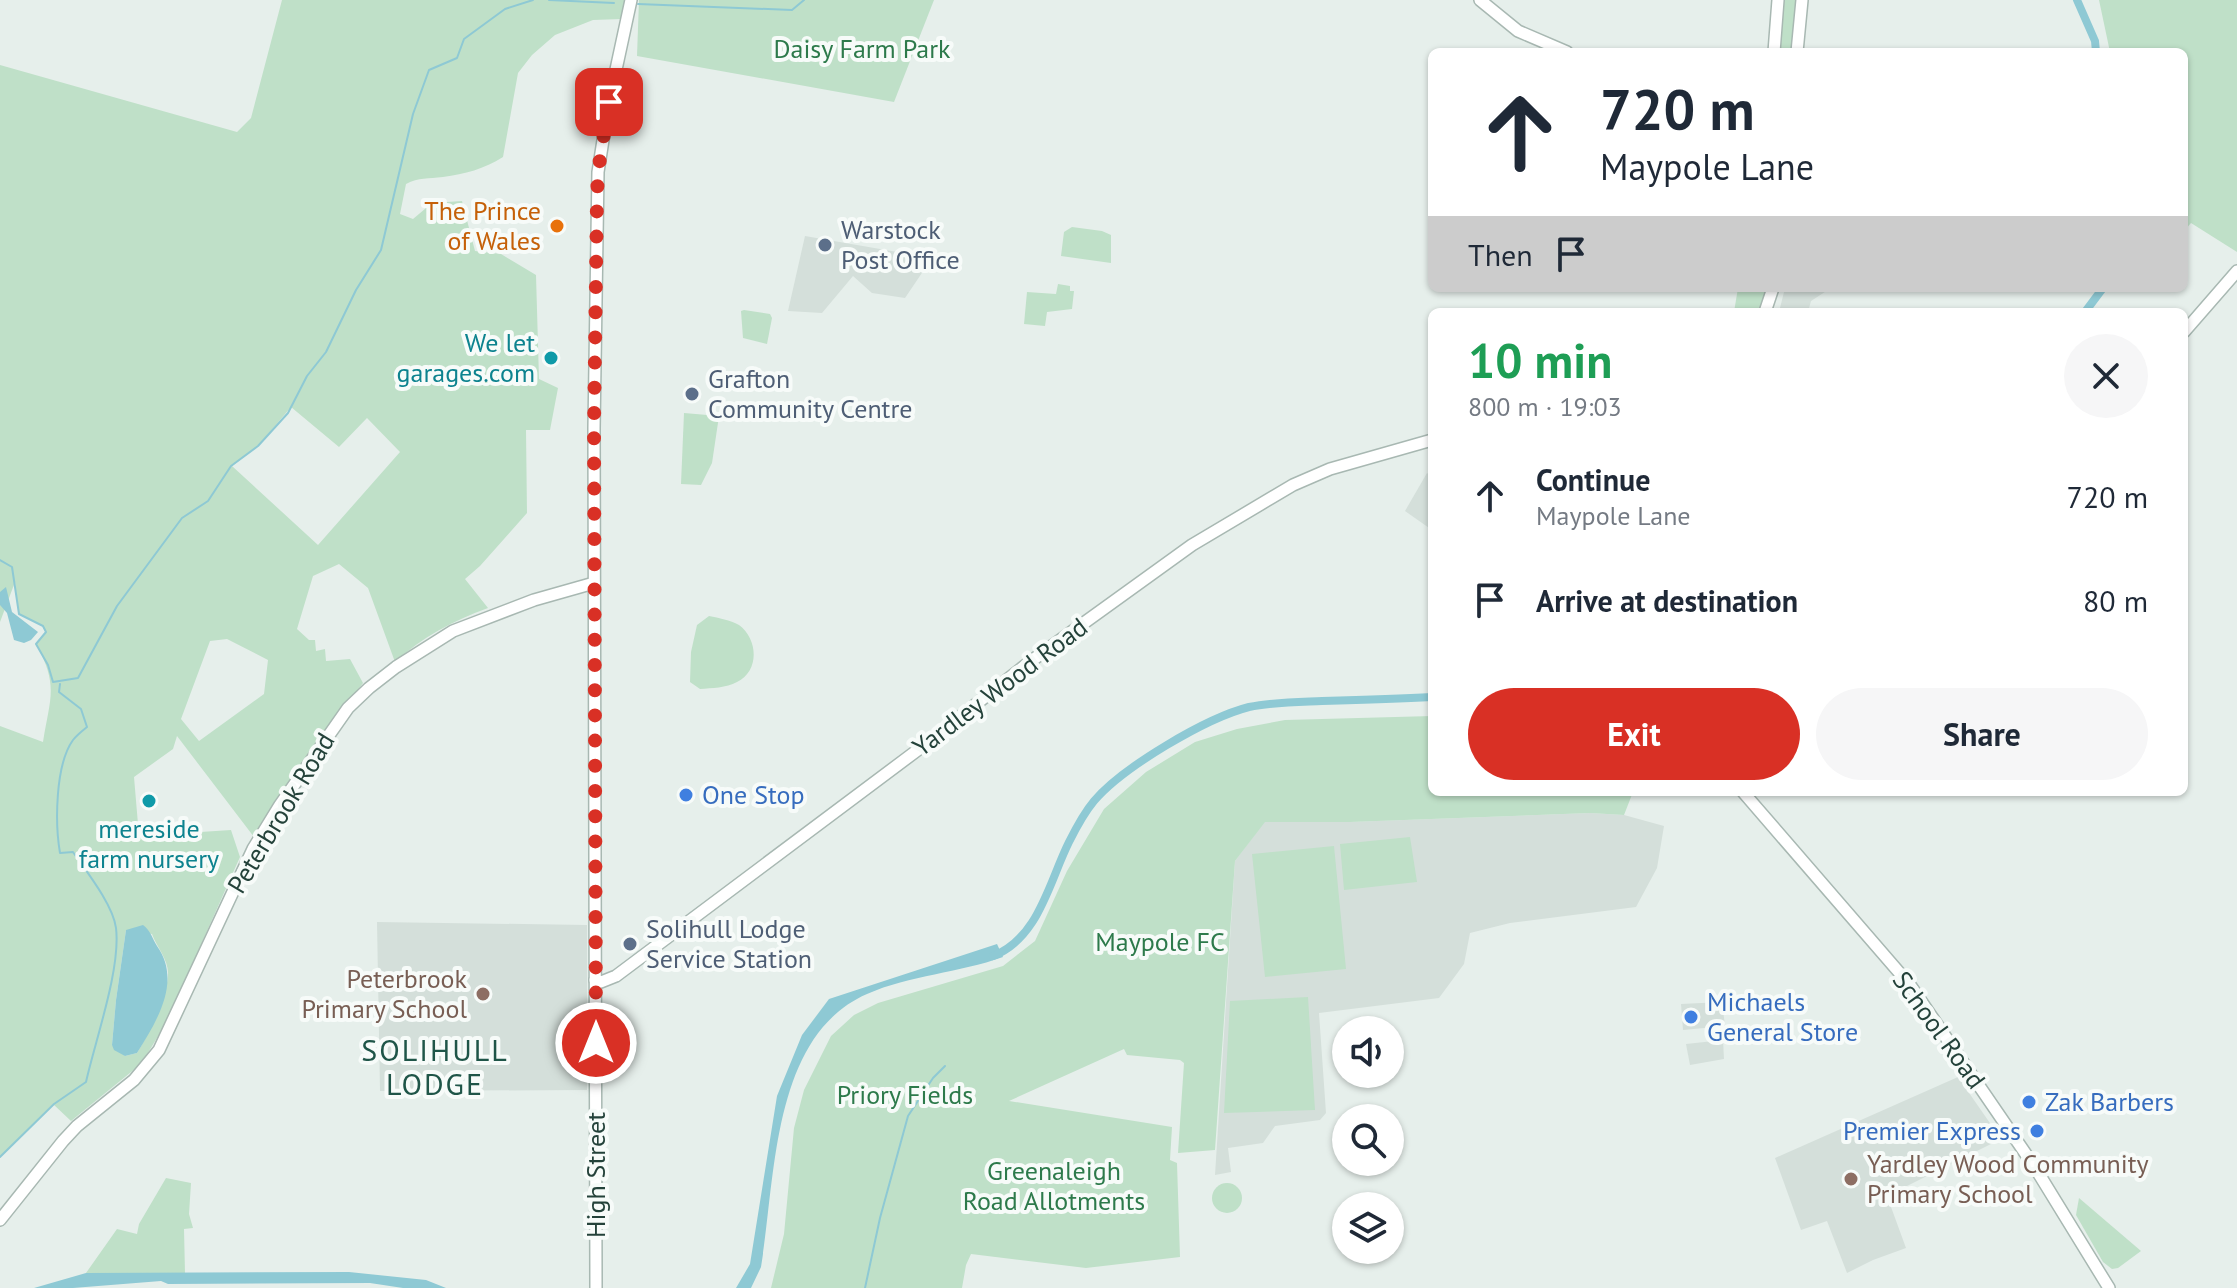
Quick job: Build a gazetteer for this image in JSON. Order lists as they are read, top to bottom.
{
  "streets": {
    "street": [
      "Yardley Wood Road",
      "Peterbrook Road",
      "School Road",
      "High Street"
    ]
  },
  "crossings": [
    ["Yardley Wood Road", "High Street"],
    ["Peterbrook Road", "High Street"]
  ],
  "districts": ["SOLIHULL LODGE"],
  "parks": [
    "Daisy Farm Park",
    "Maypole FC",
    "Priory Fields",
    "Greenaleigh Road Allotments"
  ],
  "places": [
    "The Prince of Wales",
    "Warstock Post Office",
    "We let garages.com",
    "Grafton Community Centre",
    "One Stop",
    "mereside farm nursery",
    "Solihull Lodge Service Station",
    "Peterbrook Primary School",
    "Michaels General Store",
    "Zak Barbers",
    "Premier Express",
    "Yardley Wood Community Primary School"
  ],
  "page": {
    "turn": ["720 m", "Maypole Lane"],
    "then": "Then",
    "heading": ["10 min", "800 m · 19:03"],
    "list": [
      {
        "name": "Continue",
        "note": "Maypole Lane",
        "value": "720 m"
      },
      {
        "name": "Arrive at destination",
        "value": "80 m"
      }
    ],
    "buttons": ["Exit", "Share"]
  }
}
